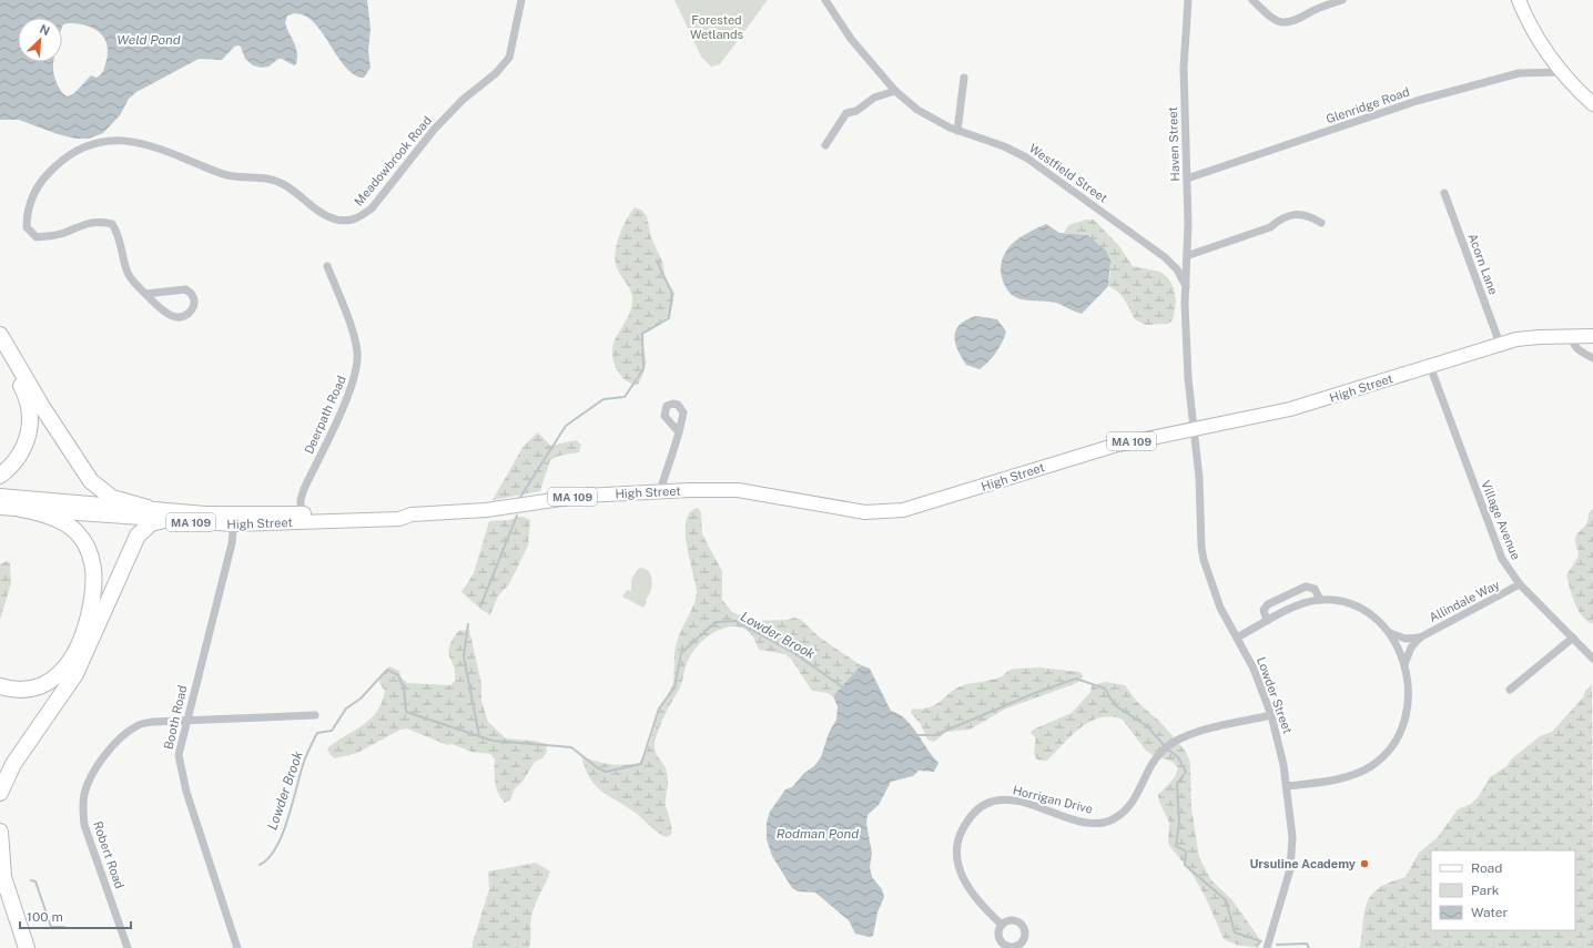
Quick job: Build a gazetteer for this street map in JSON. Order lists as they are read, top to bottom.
{
  "streets": {
    "main road": ["High Street", "MA 109"],
    "street": [
      "Glenridge Road",
      "Haven Street",
      "Meadowbrook Road",
      "Westfield Street",
      "Acorn Lane",
      "Deerpath Road",
      "Village Avenue",
      "Allindale Way",
      "Lowder Street",
      "Booth Road",
      "Horrigan Drive",
      "Robert Road"
    ]
  },
  "crossings": [
    ["Glenridge Road", "Haven Street"],
    ["Haven Street", "Westfield Street"],
    ["Westfield Street", "High Street"],
    ["Westfield Street", "Lowder Street"],
    ["Acorn Lane", "High Street"],
    ["High Street", "Deerpath Road"],
    ["High Street", "MA 109"],
    ["High Street", "Village Avenue"],
    ["High Street", "Lowder Street"],
    ["High Street", "Booth Road"],
    ["Village Avenue", "Allindale Way"],
    ["Lowder Street", "Horrigan Drive"],
    ["Booth Road", "Robert Road"]
  ],
  "water": ["Weld Pond", "Lowder Brook", "Rodman Pond"],
  "parks": ["Forested Wetlands"],
  "places": ["Ursuline Academy"],
  "legend": ["Road", "Park", "Water"],
  "scale_bar": "100 m",
  "north": "top right"
}
